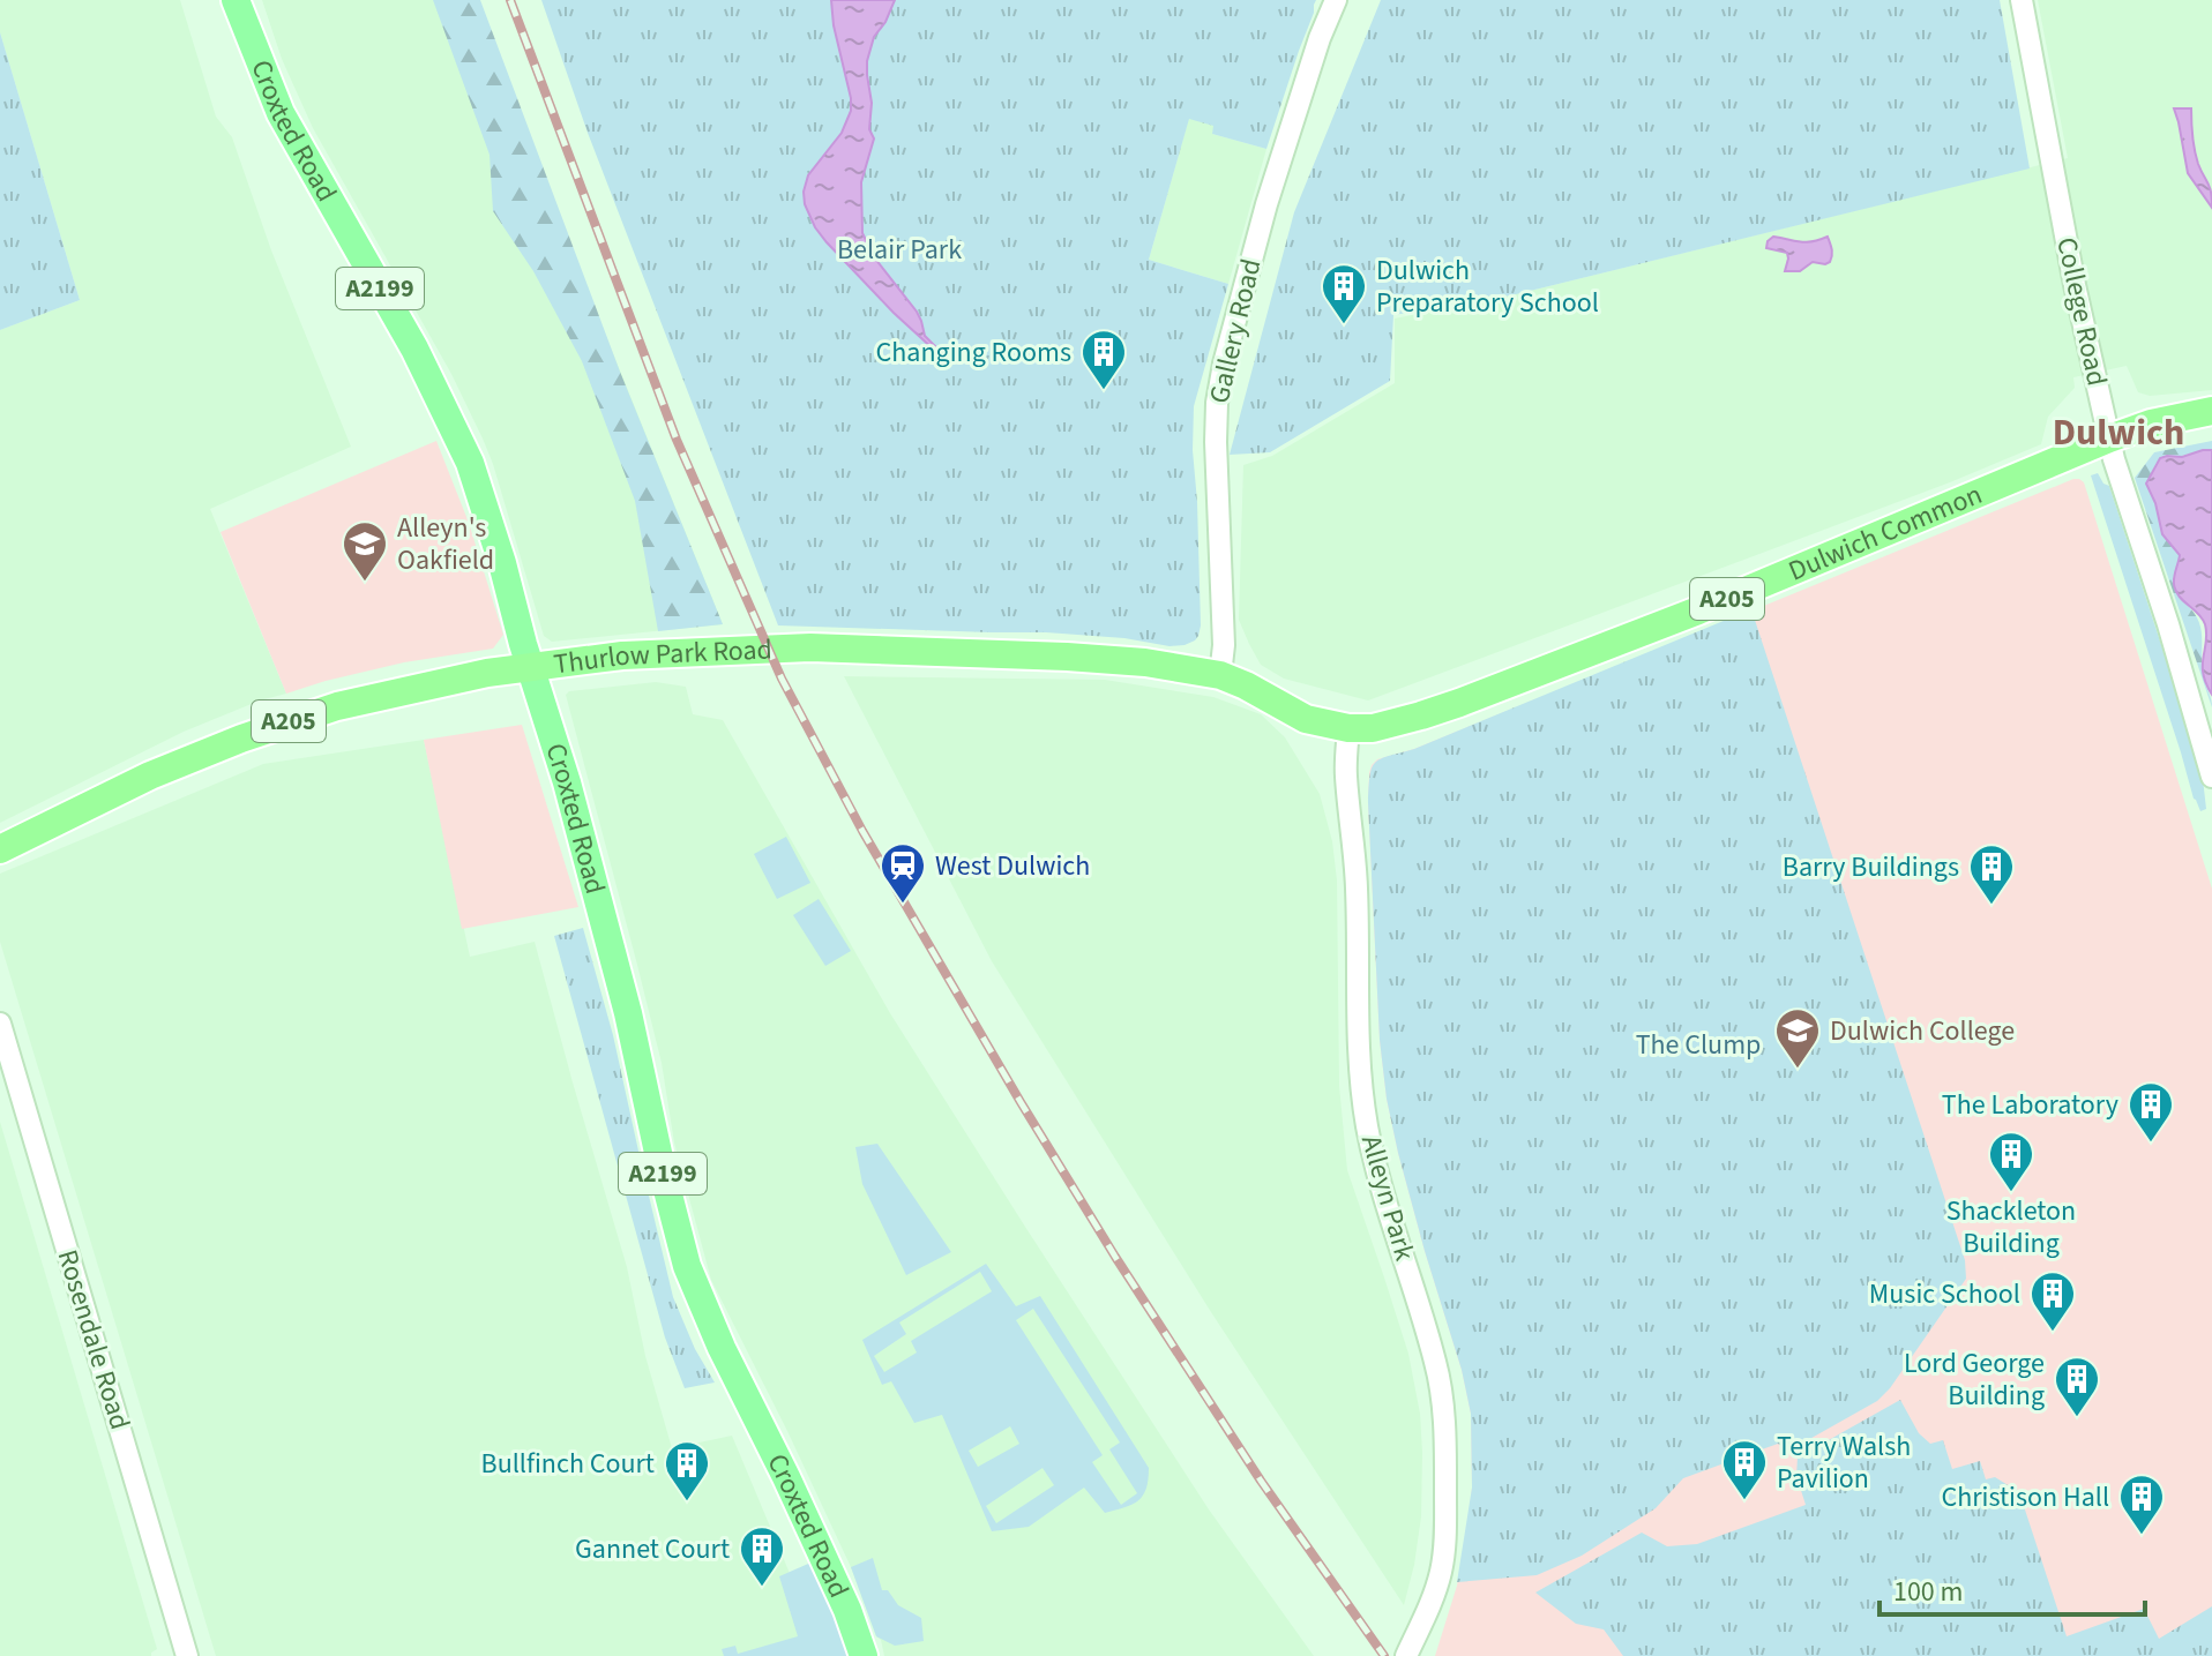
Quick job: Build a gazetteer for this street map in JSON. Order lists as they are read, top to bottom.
{
  "streets": {
    "highway": ["Dulwich Common", "A205", "Thurlow Park Road"],
    "main road": ["Croxted Road", "A2199"],
    "street": [
      "College Road",
      "Gallery Road",
      "Alleyn Park",
      "Rosendale Road"
    ]
  },
  "crossings": [
    ["Croxted Road", "Thurlow Park Road"],
    ["College Road", "Dulwich Common"],
    ["Gallery Road", "Thurlow Park Road"],
    ["Dulwich Common", "Thurlow Park Road"],
    ["Dulwich Common", "Alleyn Park"],
    ["Thurlow Park Road", "Alleyn Park"]
  ],
  "districts": ["Dulwich"],
  "parks": ["Belair Park", "The Clump"],
  "places": {
    "building": [
      "Dulwich Preparatory School",
      "Changing Rooms",
      "Barry Buildings",
      "The Laboratory",
      "Shackleton Building",
      "Music School",
      "Lord George Building",
      "Terry Walsh Pavilion",
      "Bullfinch Court",
      "Christison Hall",
      "Gannet Court"
    ],
    "school or university": ["Alleyn's Oakfield", "Dulwich College"],
    "station": ["West Dulwich"]
  },
  "scale_bar": "100 m"
}
